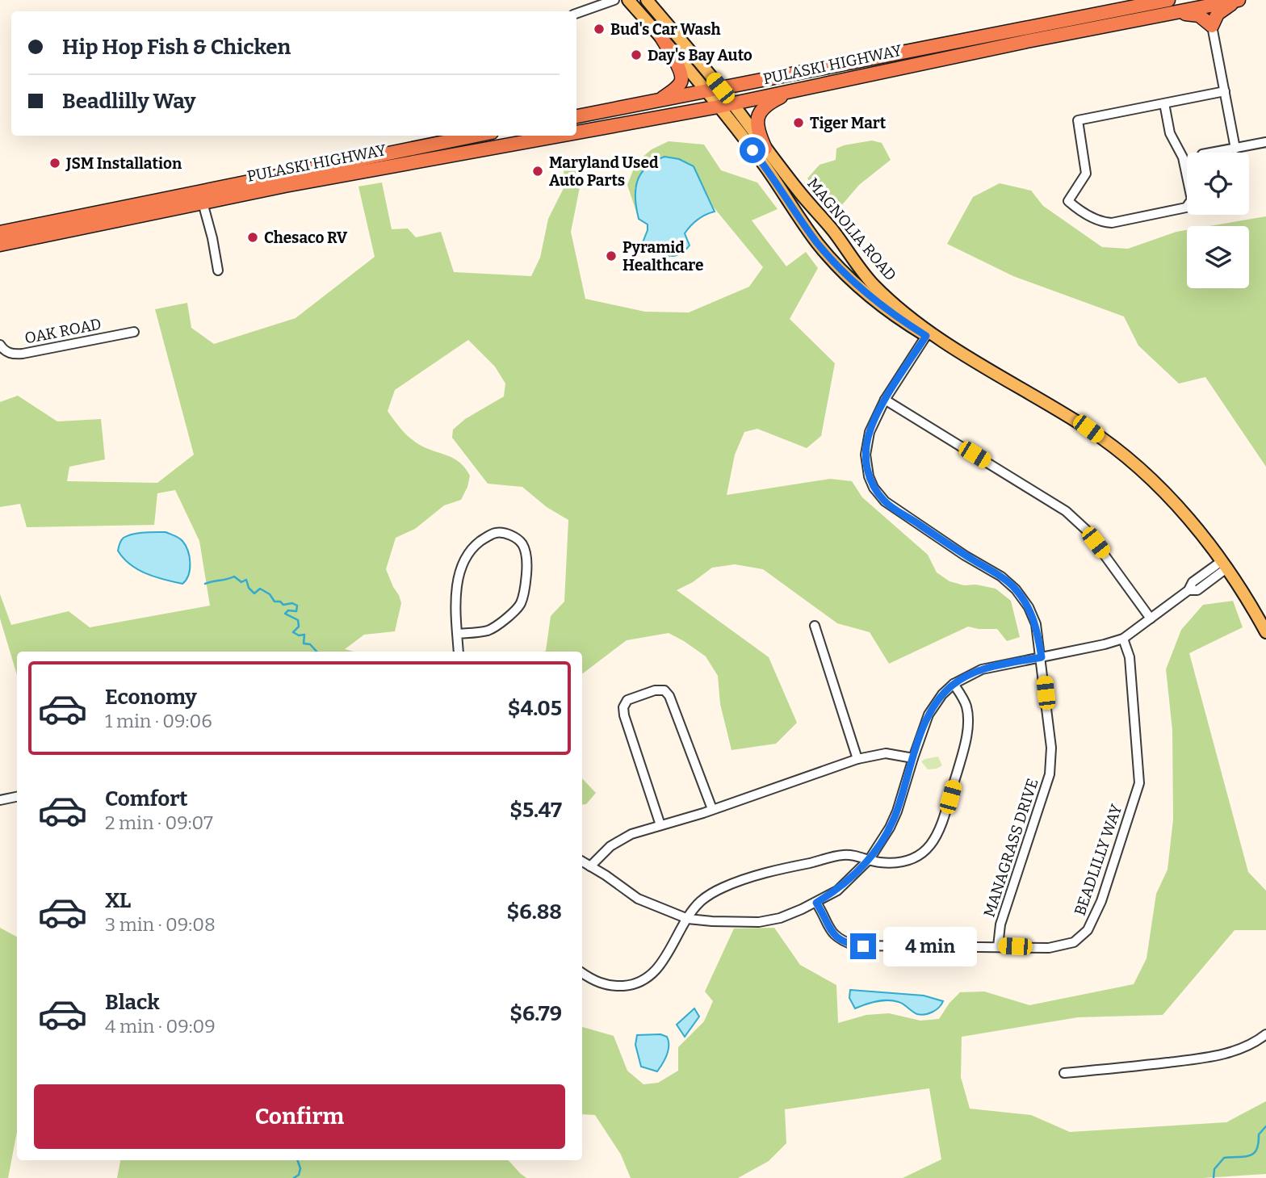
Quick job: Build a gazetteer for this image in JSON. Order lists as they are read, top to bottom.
{
  "streets": {
    "highway": ["PULASKI HIGHWAY"],
    "main road": ["MAGNOLIA ROAD"],
    "street": ["OAK ROAD", "MANAGRASS DRIVE", "BEADLILLY WAY"]
  },
  "crossings": [
    ["PULASKI HIGHWAY", "MAGNOLIA ROAD"],
    ["MAGNOLIA ROAD", "MANAGRASS DRIVE"],
    ["MANAGRASS DRIVE", "BEADLILLY WAY"]
  ],
  "places": [
    "Bud's Car Wash",
    "Day's Bay Auto",
    "Tiger Mart",
    "JSM Installation",
    "Maryland Used Auto Parts",
    "Chesaco RV",
    "Pyramid Healthcare"
  ],
  "page": {
    "banner": ["Hip Hop Fish & Chicken", "Beadlilly Way"],
    "list": [
      {
        "name": "Economy",
        "note": "1 min · 09:06",
        "value": "$4.05"
      },
      {
        "name": "Comfort",
        "note": "2 min · 09:07",
        "value": "$5.47"
      },
      {
        "name": "XL",
        "note": "3 min · 09:08",
        "value": "$6.88"
      },
      {
        "name": "Black",
        "note": "4 min · 09:09",
        "value": "$6.79"
      }
    ],
    "bubble": "4 min",
    "buttons": "Confirm"
  }
}
